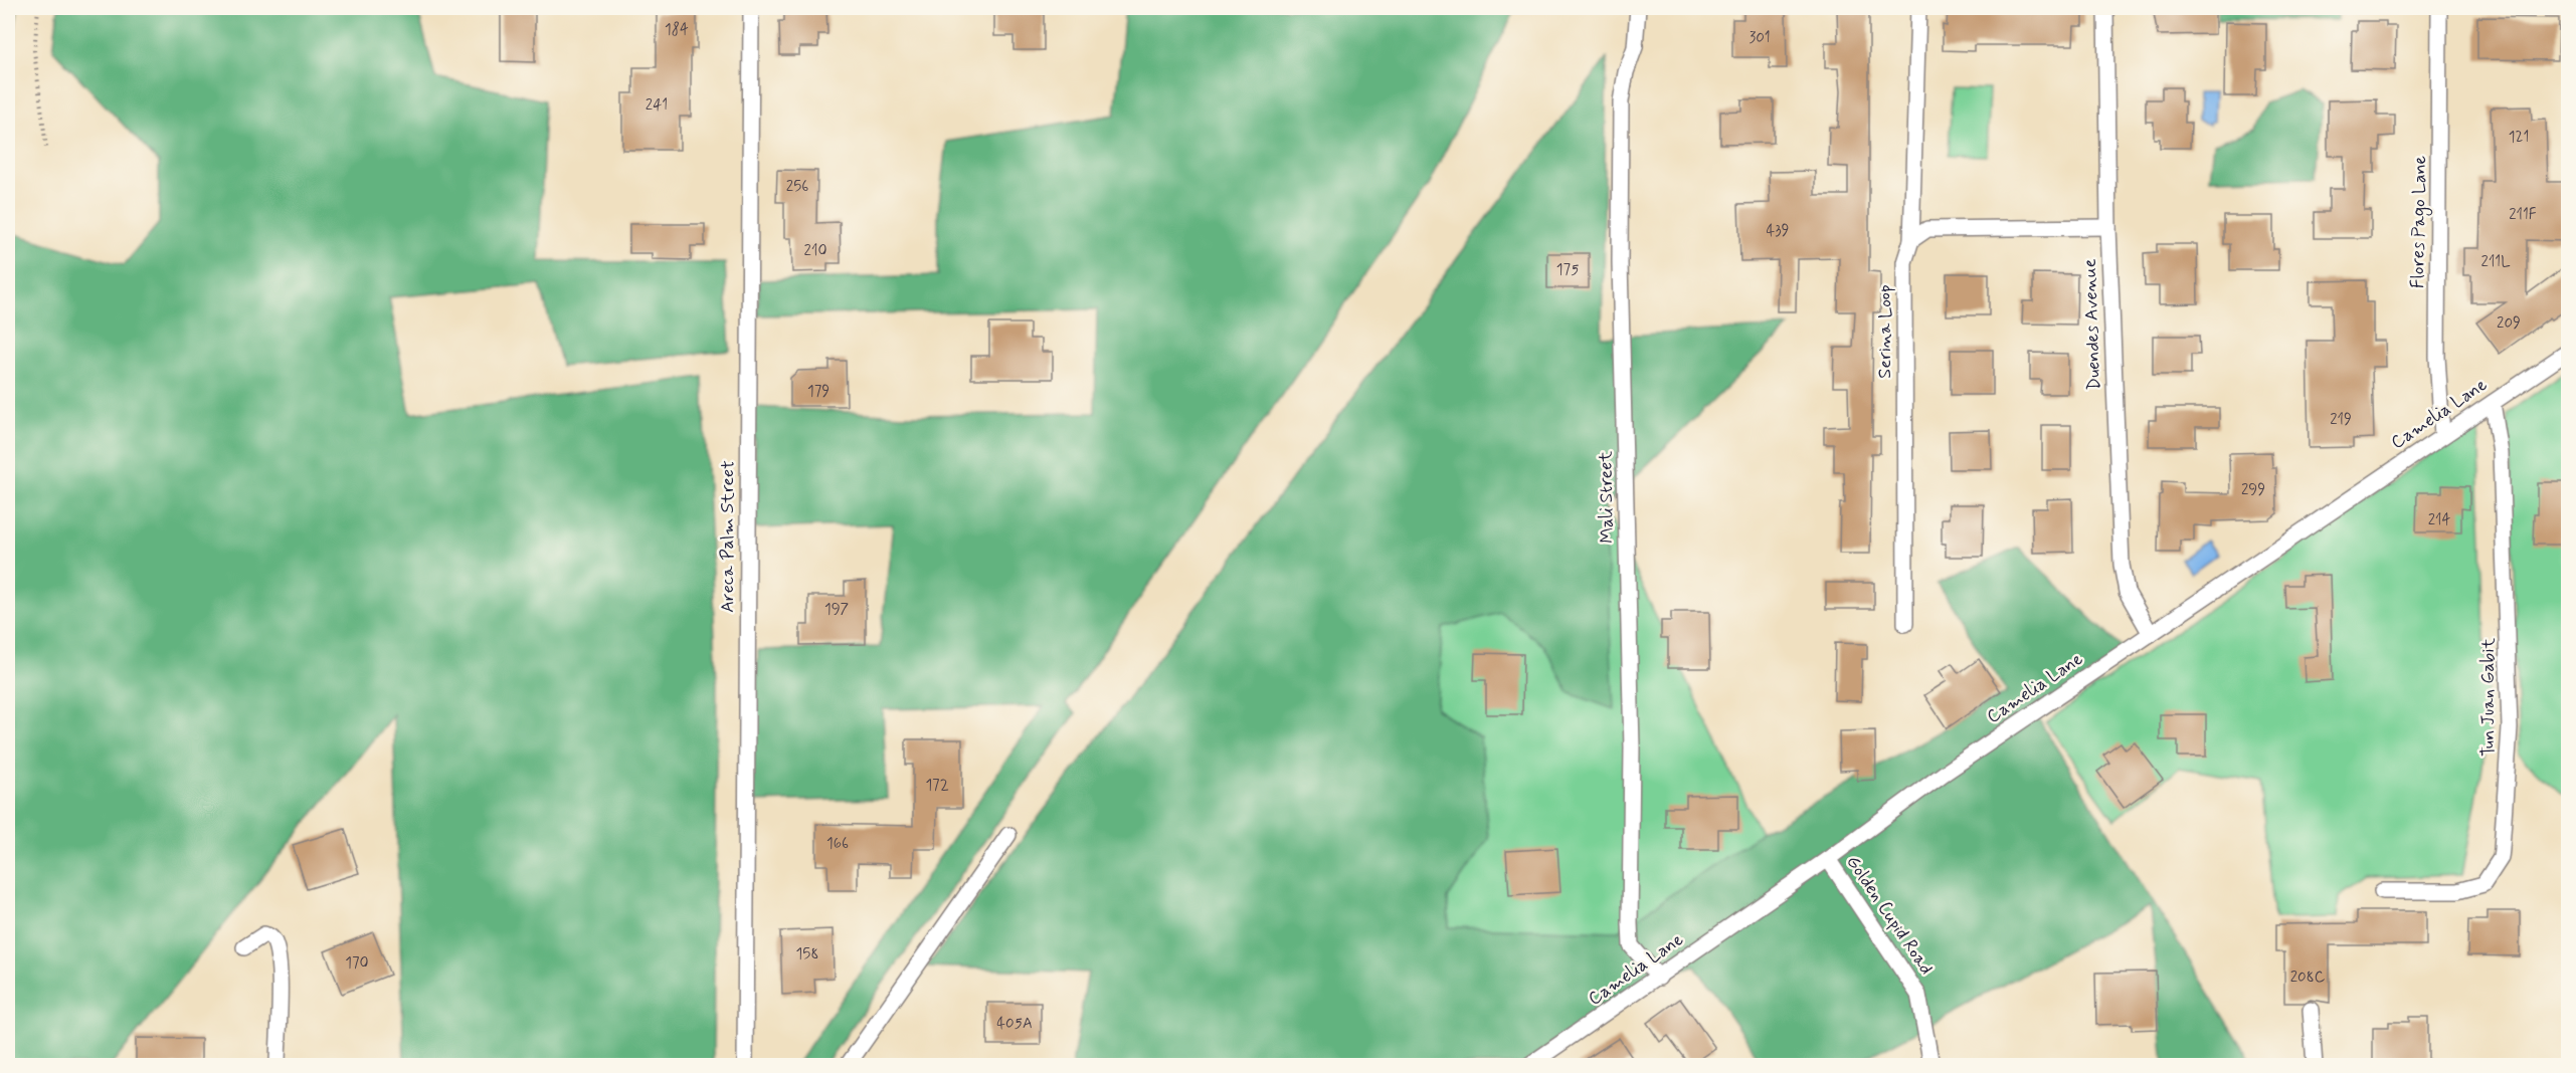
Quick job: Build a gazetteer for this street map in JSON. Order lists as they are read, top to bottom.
{
  "streets": {
    "street": [
      "Flores Pago Lane",
      "Duendes Avenue",
      "Serina Loop",
      "Camelia Lane",
      "Mali Street",
      "Areca Palm Street",
      "Tun Juan Gabit",
      "Golden Cupid Road"
    ]
  },
  "crossings": [
    ["Flores Pago Lane", "Camelia Lane"],
    ["Duendes Avenue", "Camelia Lane"],
    ["Camelia Lane", "Mali Street"],
    ["Camelia Lane", "Tun Juan Gabit"],
    ["Camelia Lane", "Golden Cupid Road"]
  ],
  "house_numbers": [
    "184",
    "301",
    "241",
    "121",
    "256",
    "211F",
    "439",
    "210",
    "211L",
    "175",
    "209",
    "179",
    "219",
    "299",
    "214",
    "197",
    "172",
    "166",
    "158",
    "170",
    "208C",
    "405A"
  ]
}
